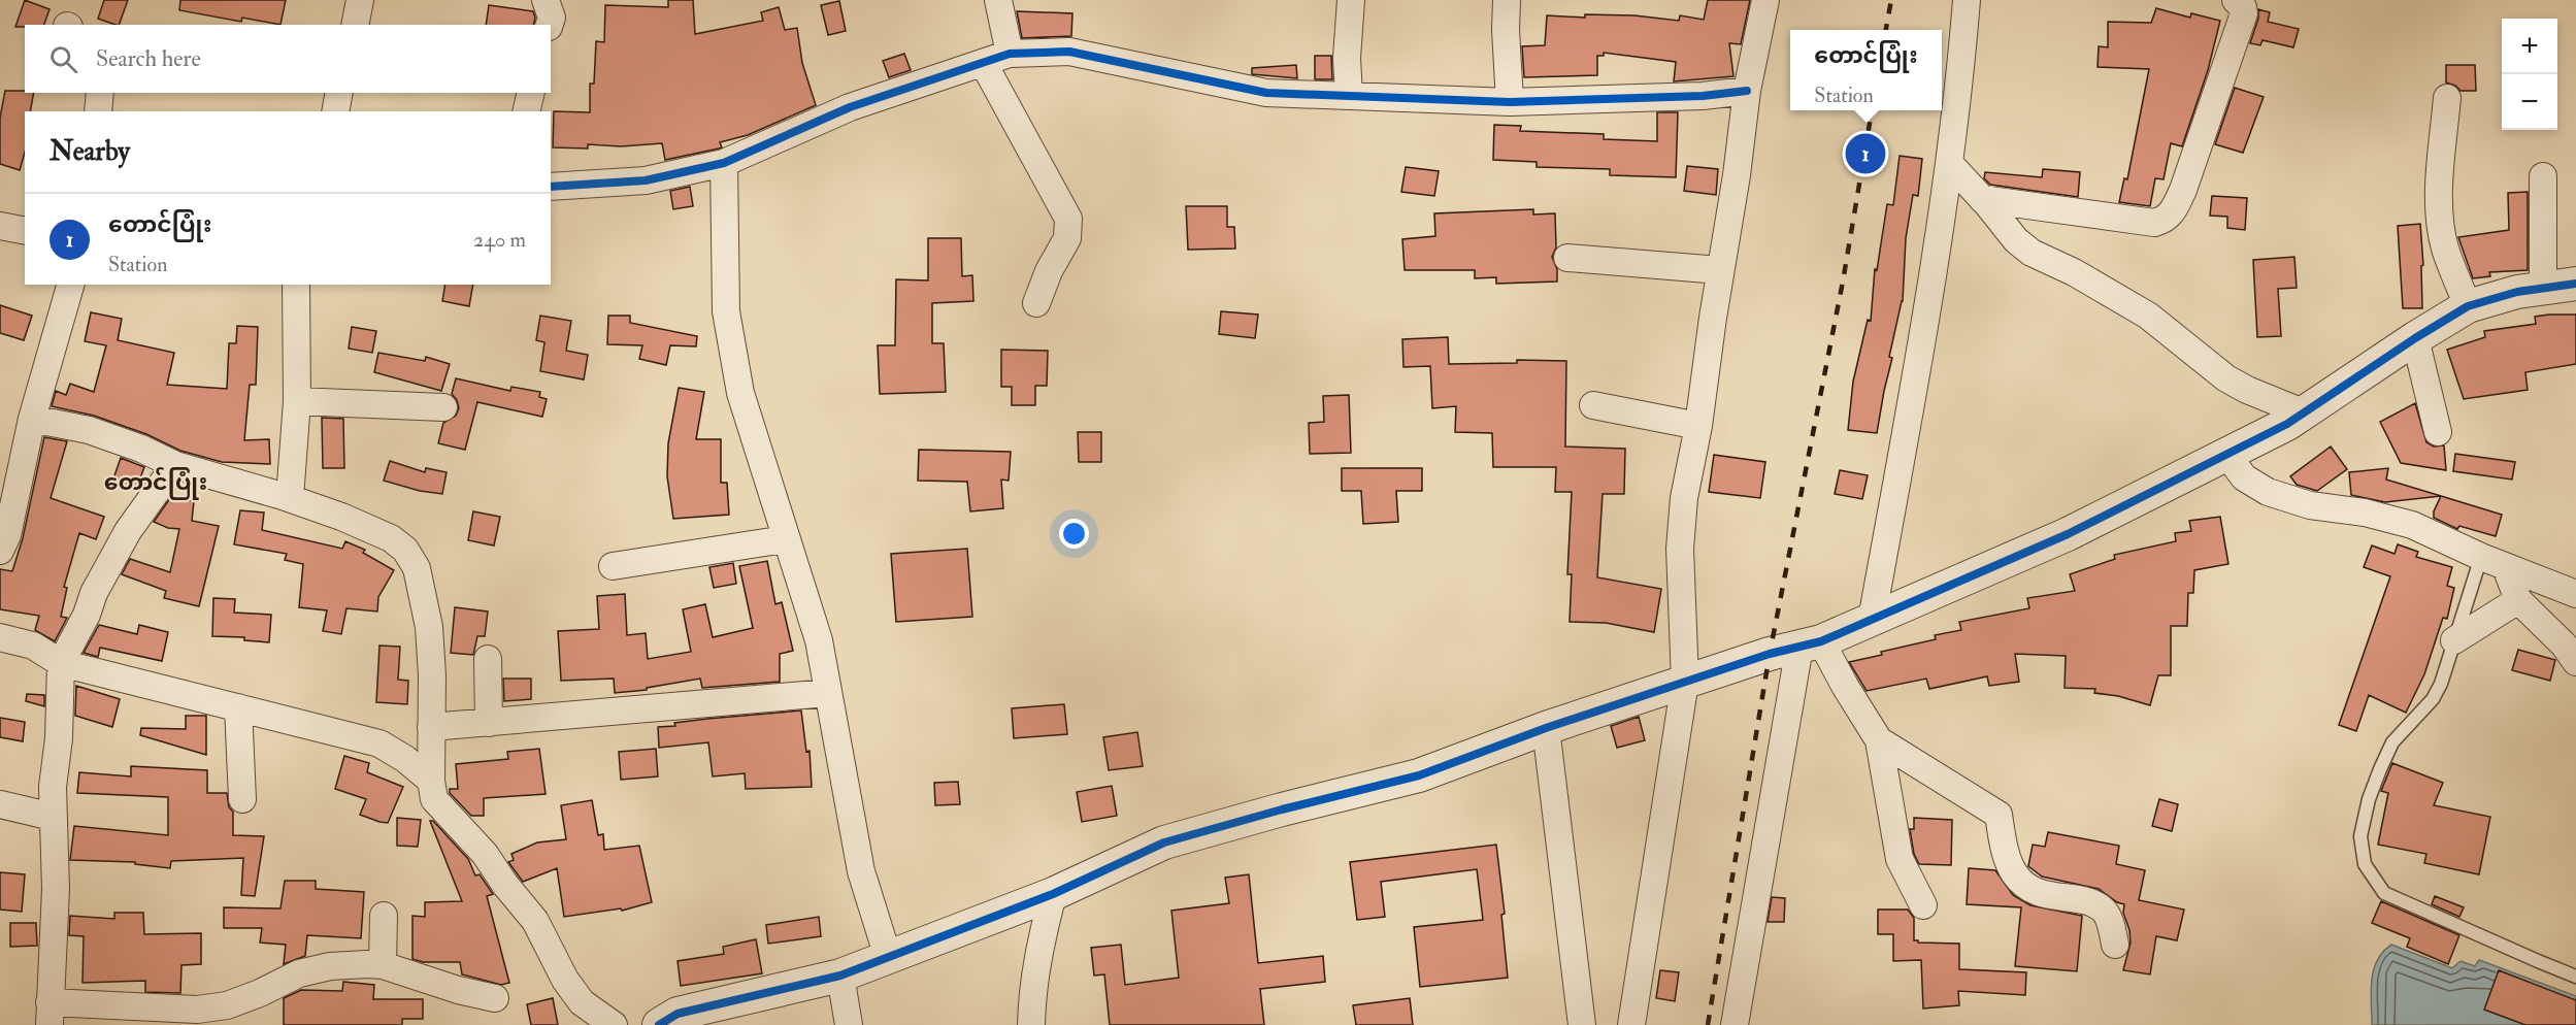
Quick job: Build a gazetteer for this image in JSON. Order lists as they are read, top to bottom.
{
  "districts": ["တောင်ပြုံး"],
  "page": {
    "map_buttons": ["+", "−"],
    "search": "Search here",
    "popup": ["တောင်ပြုံး", "Station"],
    "heading": "Nearby",
    "pins": "1",
    "list": [
      {
        "mark": "1",
        "name": "တောင်ပြုံး",
        "note": "Station",
        "value": "240 m"
      }
    ]
  }
}
